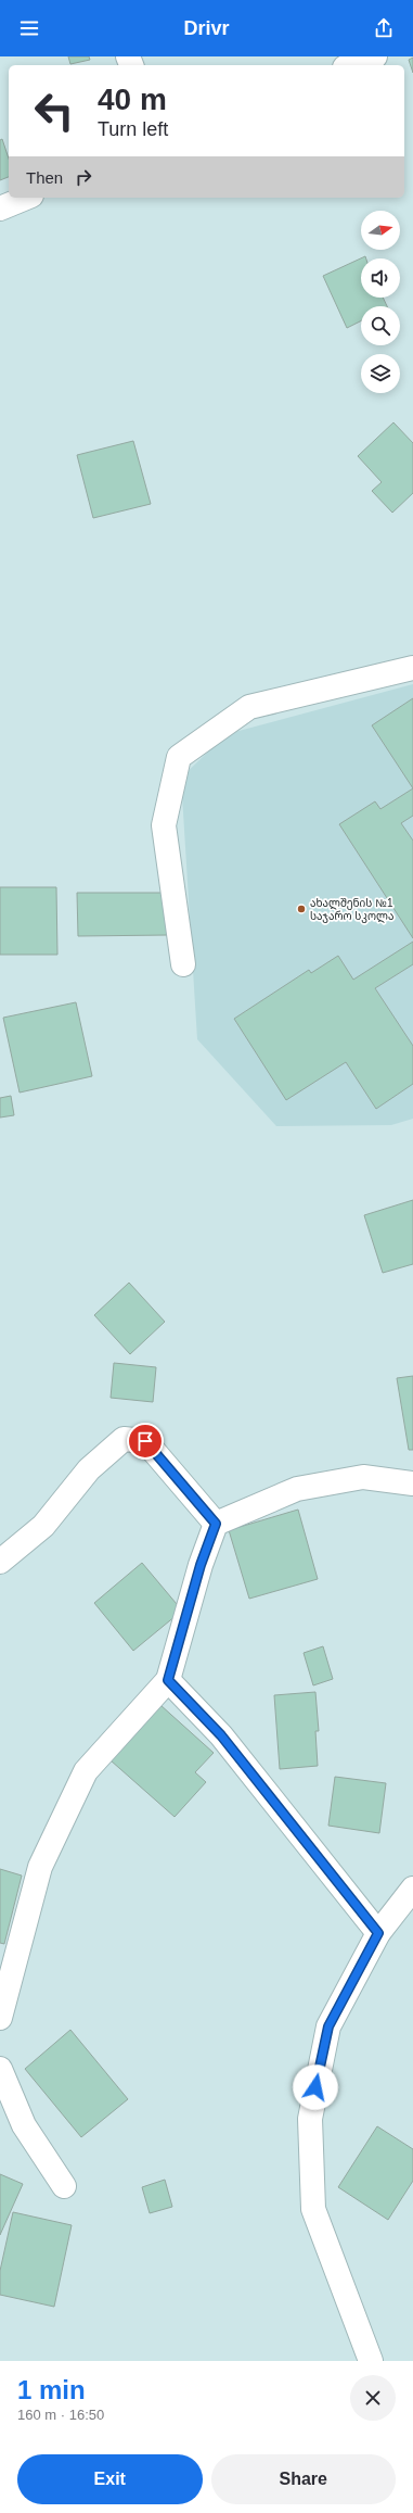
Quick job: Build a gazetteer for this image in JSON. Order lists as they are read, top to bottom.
{
  "places": ["ახალშენის №1 საჯარო სკოლა"],
  "north": "right",
  "page": {
    "header": "Drivr",
    "turn": ["40 m", "Turn left"],
    "then": "Then",
    "heading": ["1 min", "160 m · 16:50"],
    "buttons": ["Exit", "Share"]
  }
}
